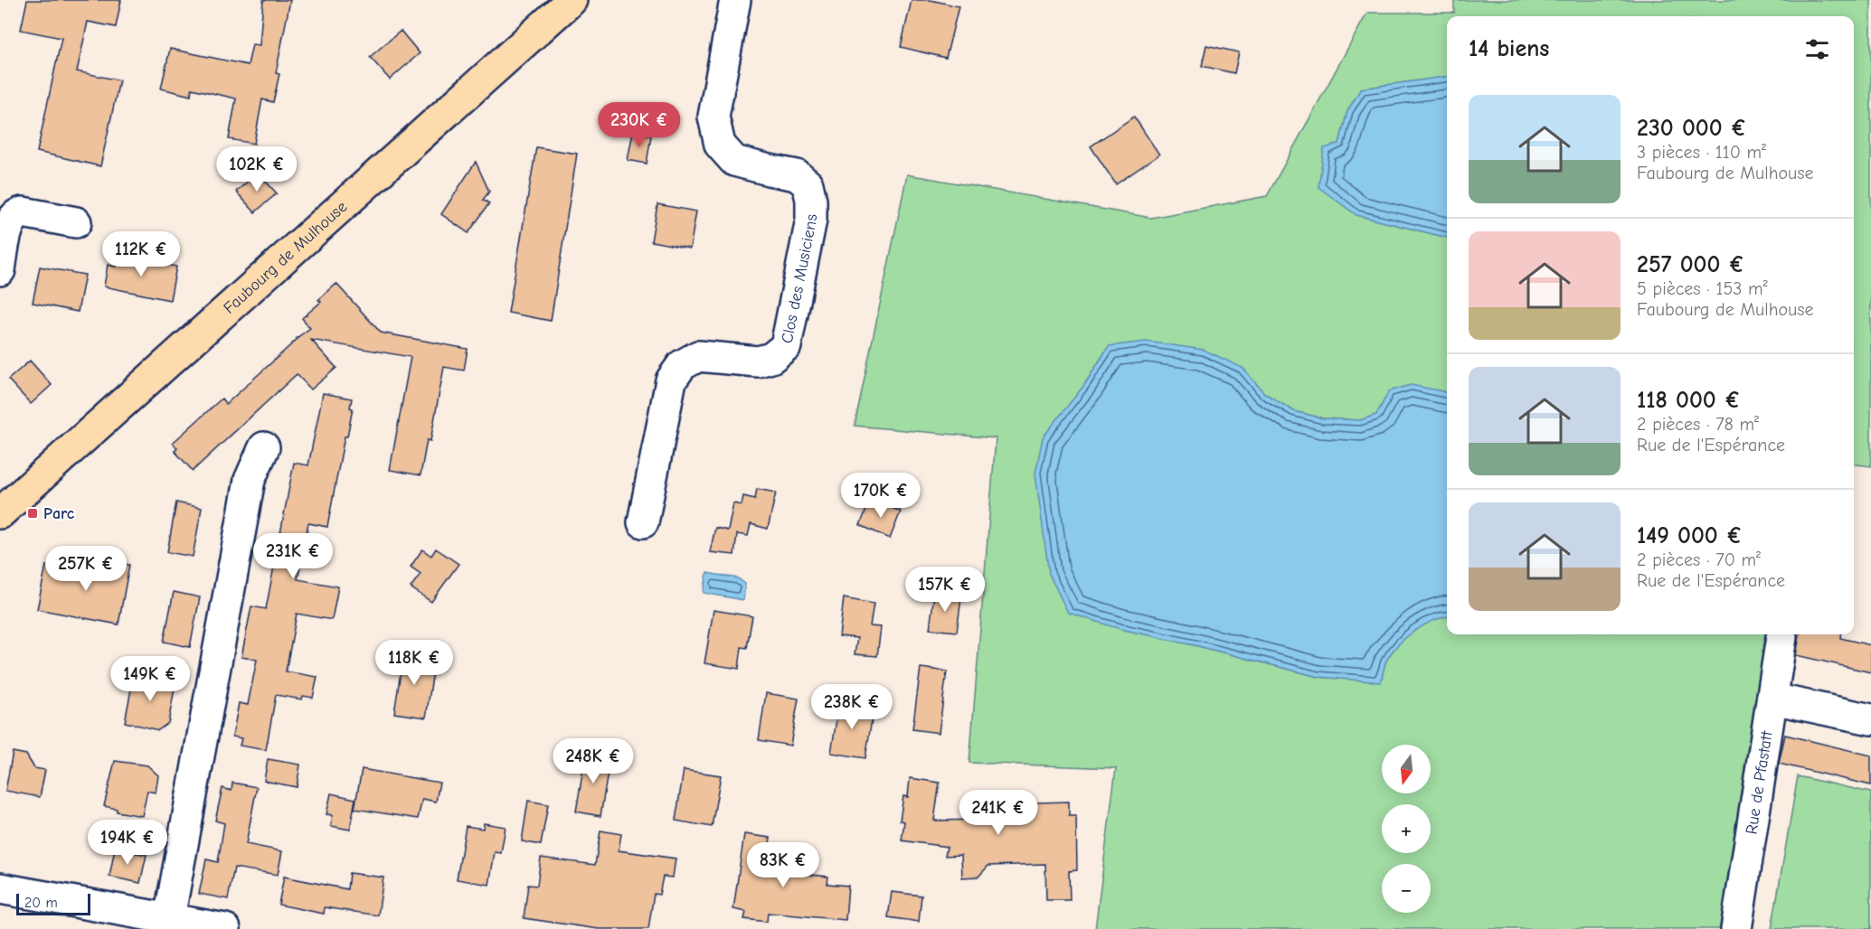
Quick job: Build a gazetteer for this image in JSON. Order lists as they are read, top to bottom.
{
  "streets": {
    "main road": ["Faubourg de Mulhouse"],
    "street": ["Clos des Musiciens", "Rue de Pfastatt"]
  },
  "places": {
    "transit": ["Parc"]
  },
  "scale_bar": "20 m",
  "north": "bottom",
  "page": {
    "heading": "14 biens",
    "list": [
      {
        "name": "230 000 €",
        "note": "3 pièces · 110 m² · Faubourg de Mulhouse"
      },
      {
        "name": "257 000 €",
        "note": "5 pièces · 153 m² · Faubourg de Mulhouse"
      },
      {
        "name": "118 000 €",
        "note": "2 pièces · 78 m² · Rue de l'Espérance"
      },
      {
        "name": "149 000 €",
        "note": "2 pièces · 70 m² · Rue de l'Espérance"
      }
    ],
    "price": [
      "230K €",
      "102K €",
      "112K €",
      "170K €",
      "231K €",
      "257K €",
      "157K €",
      "118K €",
      "149K €",
      "238K €",
      "248K €",
      "241K €",
      "194K €",
      "83K €"
    ],
    "map_buttons": ["+", "−"],
    "scale": "20 m"
  }
}
